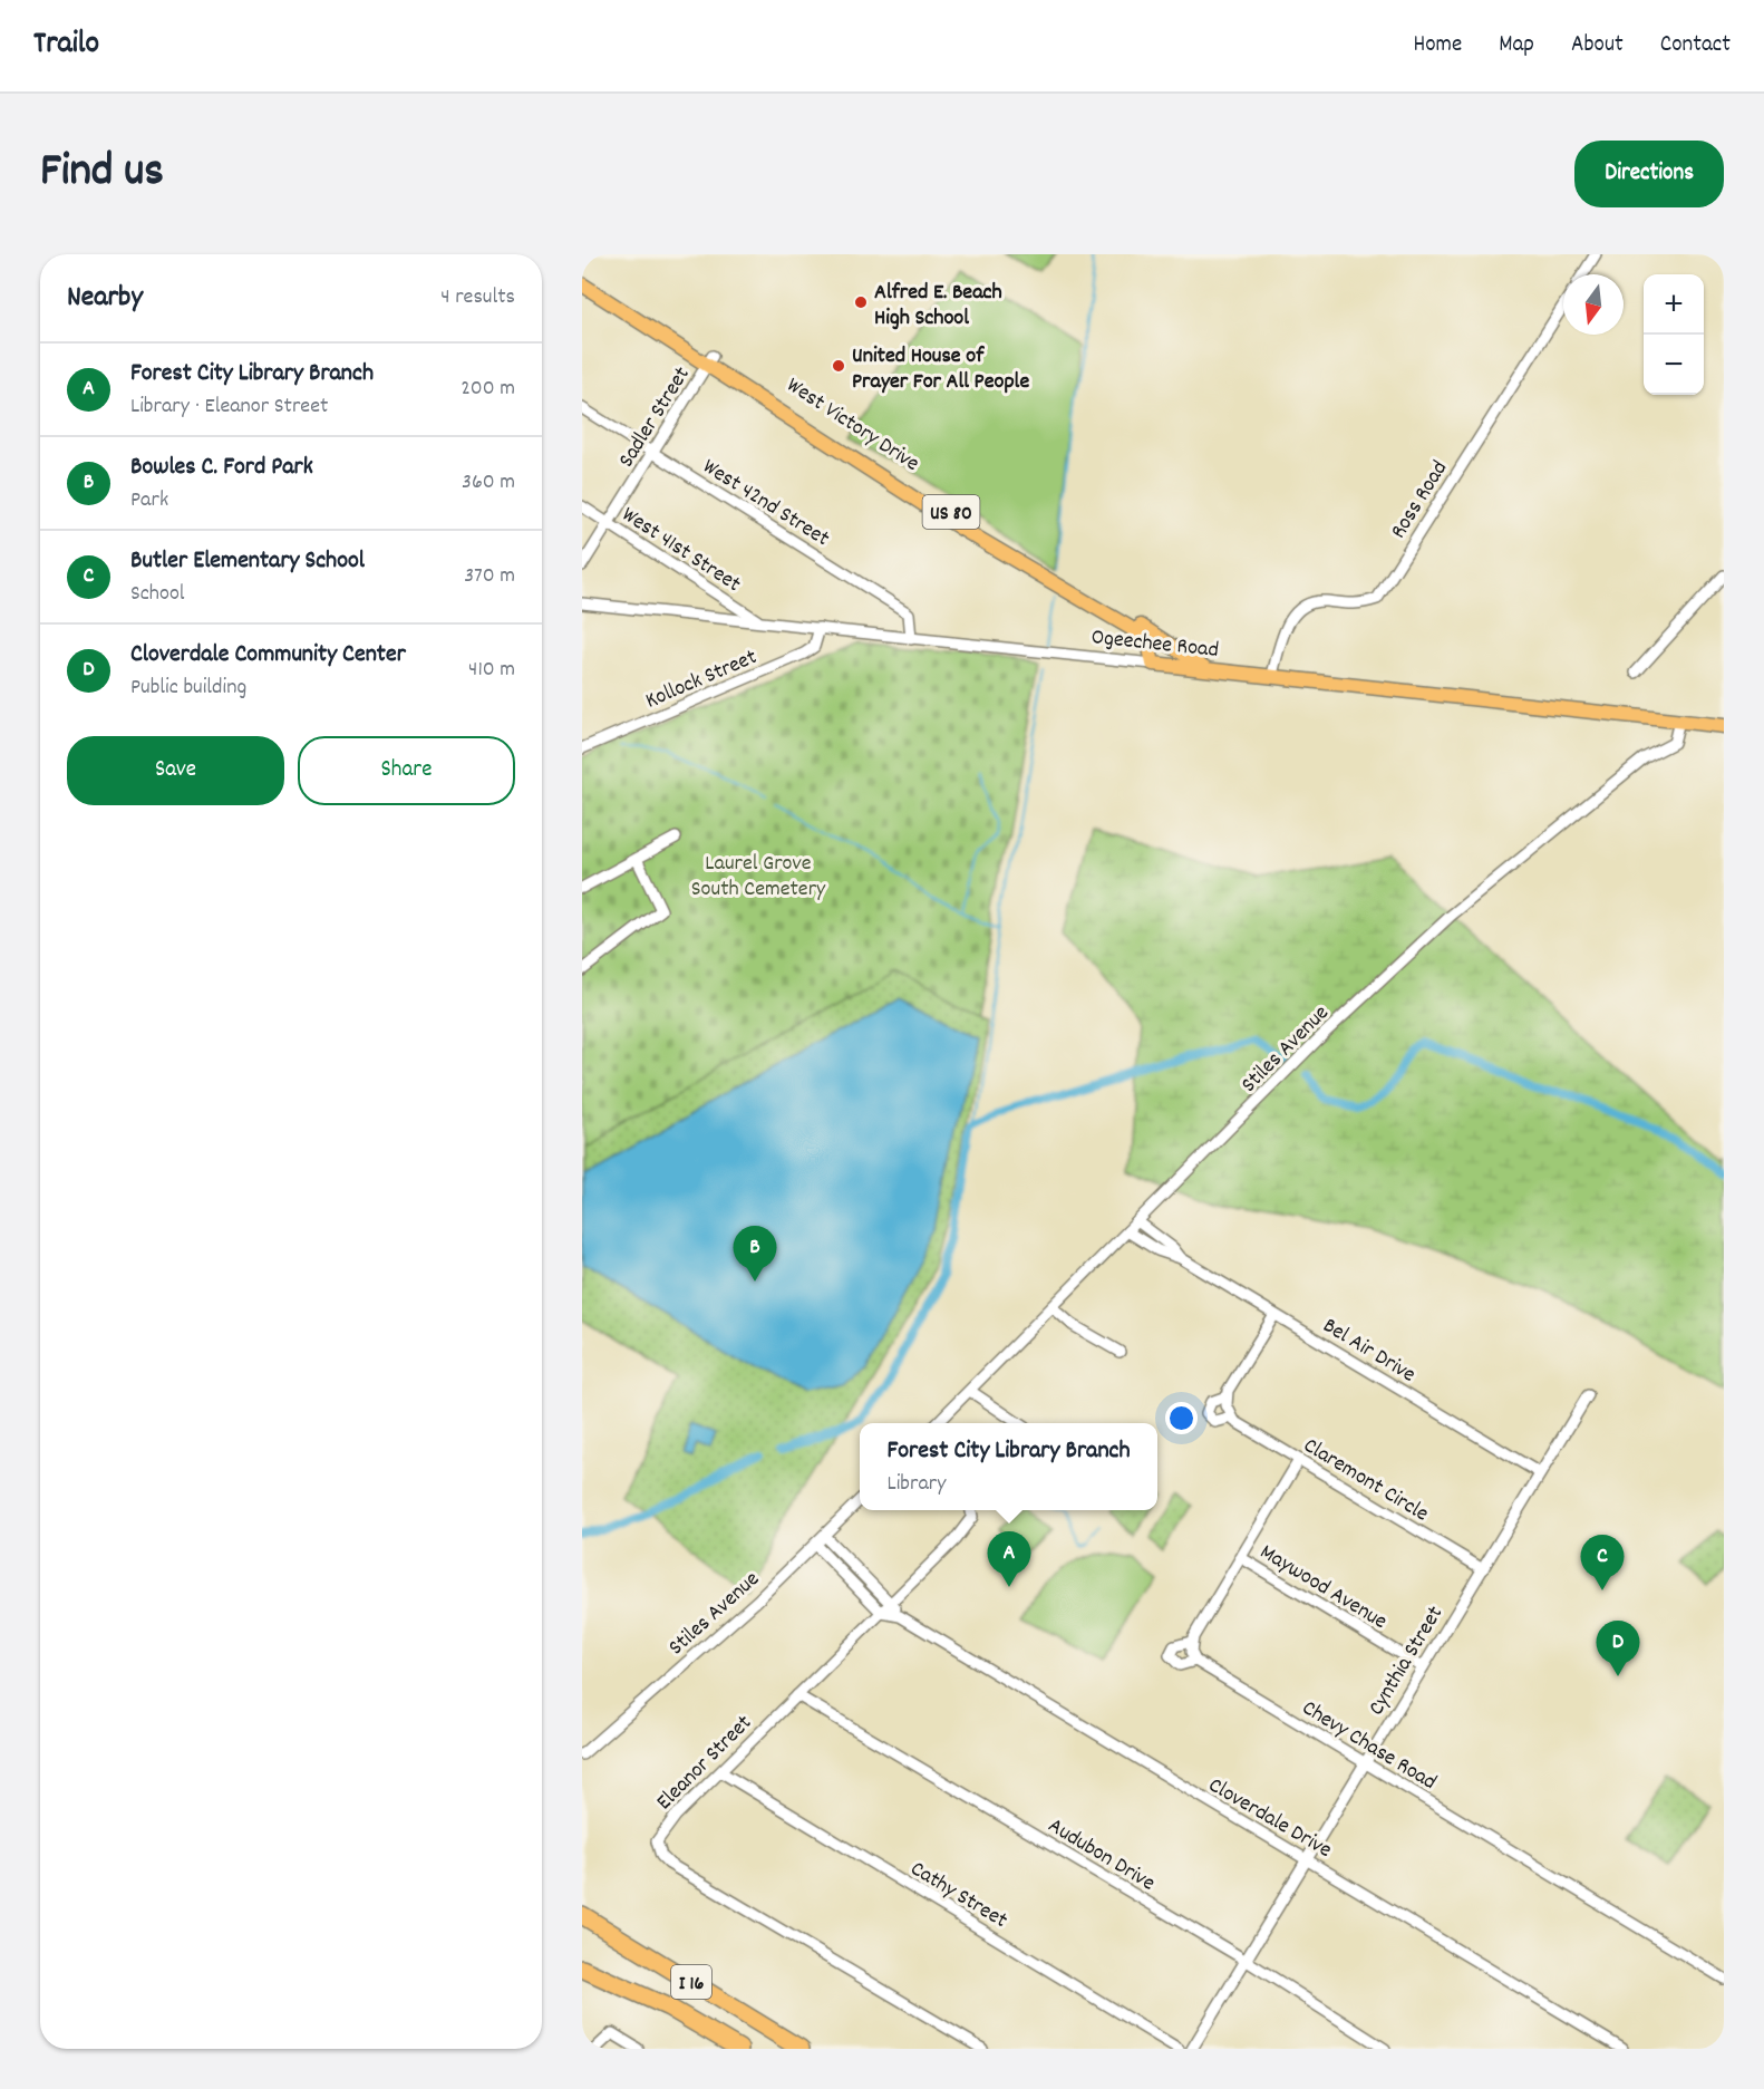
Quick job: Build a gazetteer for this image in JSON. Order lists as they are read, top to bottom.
{
  "streets": {
    "highway": ["I 16"],
    "main road": ["West Victory Drive", "US 80", "Ogeechee Road"],
    "street": [
      "Sadler Street",
      "Ross Road",
      "West 42nd Street",
      "West 41st Street",
      "Kollock Street",
      "Stiles Avenue",
      "Bel Air Drive",
      "Claremont Circle",
      "Maywood Avenue",
      "Cynthia Street",
      "Chevy Chase Road",
      "Eleanor Street",
      "Cloverdale Drive",
      "Audubon Drive",
      "Cathy Street"
    ]
  },
  "crossings": [
    ["Sadler Street", "West Victory Drive"],
    ["Sadler Street", "West 42nd Street"],
    ["Sadler Street", "West 41st Street"],
    ["West Victory Drive", "Ogeechee Road"],
    ["Ross Road", "Ogeechee Road"],
    ["West 42nd Street", "Ogeechee Road"],
    ["West 41st Street", "Ogeechee Road"],
    ["Ogeechee Road", "Kollock Street"],
    ["Ogeechee Road", "Stiles Avenue"],
    ["Stiles Avenue", "Bel Air Drive"],
    ["Stiles Avenue", "Cloverdale Drive"],
    ["Bel Air Drive", "Claremont Circle"],
    ["Bel Air Drive", "Cynthia Street"],
    ["Claremont Circle", "Cynthia Street"],
    ["Maywood Avenue", "Cynthia Street"],
    ["Cynthia Street", "Chevy Chase Road"],
    ["Cynthia Street", "Cloverdale Drive"],
    ["Cynthia Street", "Audubon Drive"],
    ["Eleanor Street", "Cloverdale Drive"],
    ["Eleanor Street", "Audubon Drive"],
    ["Eleanor Street", "Cathy Street"]
  ],
  "parks": ["Laurel Grove South Cemetery"],
  "places": ["Alfred E. Beach High School", "United House of Prayer For All People"],
  "north": "bottom",
  "page": {
    "header": "Trailo",
    "nav": [
      "Home",
      "Map",
      "About",
      "Contact"
    ],
    "title": "Find us",
    "buttons": [
      "Directions",
      ["Save", "Share"]
    ],
    "heading": ["Nearby", "4 results"],
    "map_buttons": ["+", "−"],
    "list": [
      {
        "mark": "A",
        "name": "Forest City Library Branch",
        "note": "Library · Eleanor Street",
        "value": "200 m"
      },
      {
        "mark": "B",
        "name": "Bowles C. Ford Park",
        "note": "Park",
        "value": "360 m"
      },
      {
        "mark": "C",
        "name": "Butler Elementary School",
        "note": "School",
        "value": "370 m"
      },
      {
        "mark": "D",
        "name": "Cloverdale Community Center",
        "note": "Public building",
        "value": "410 m"
      }
    ],
    "pins": [
      "B",
      "A",
      "C",
      "D"
    ],
    "popup": ["Forest City Library Branch", "Library"]
  }
}
